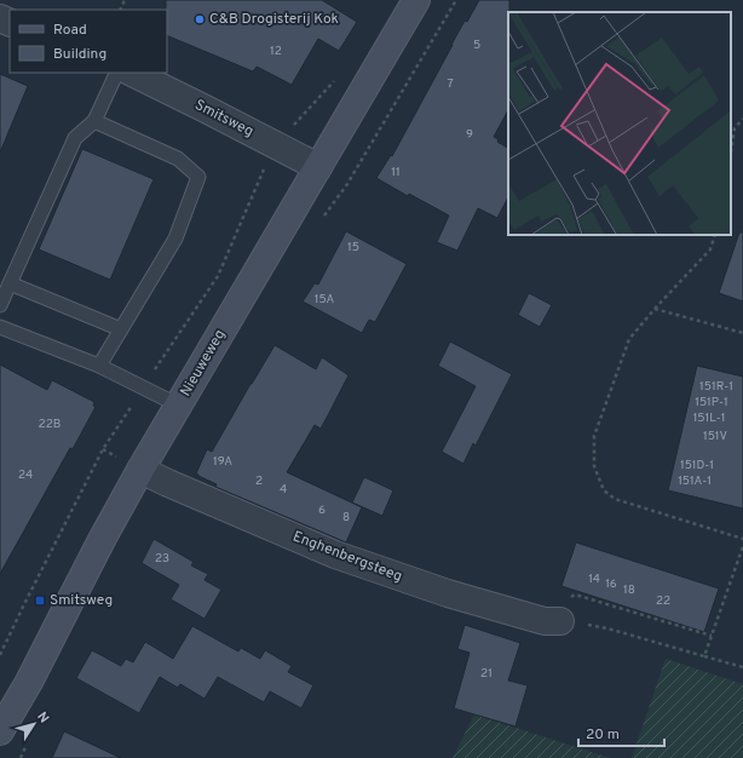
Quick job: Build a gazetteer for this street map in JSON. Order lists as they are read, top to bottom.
{
  "streets": {
    "street": ["Smitsweg", "Nieuweweg", "Enghenbergsteeg"]
  },
  "crossings": [
    ["Smitsweg", "Nieuweweg"],
    ["Nieuweweg", "Enghenbergsteeg"]
  ],
  "places": {
    "other": ["C&B Drogisterij Kok"],
    "transit": ["Smitsweg"]
  },
  "house_numbers": [
    "5",
    "12",
    "7",
    "9",
    "11",
    "15",
    "15A",
    "151R-1",
    "151P-1",
    "151L-1",
    "22B",
    "151V",
    "19A",
    "151D-1",
    "24",
    "2",
    "151A-1",
    "4",
    "6",
    "8",
    "23",
    "14",
    "16",
    "18",
    "22",
    "21"
  ],
  "legend": ["Road", "Building"],
  "scale_bar": "20 m",
  "north": "top right"
}
